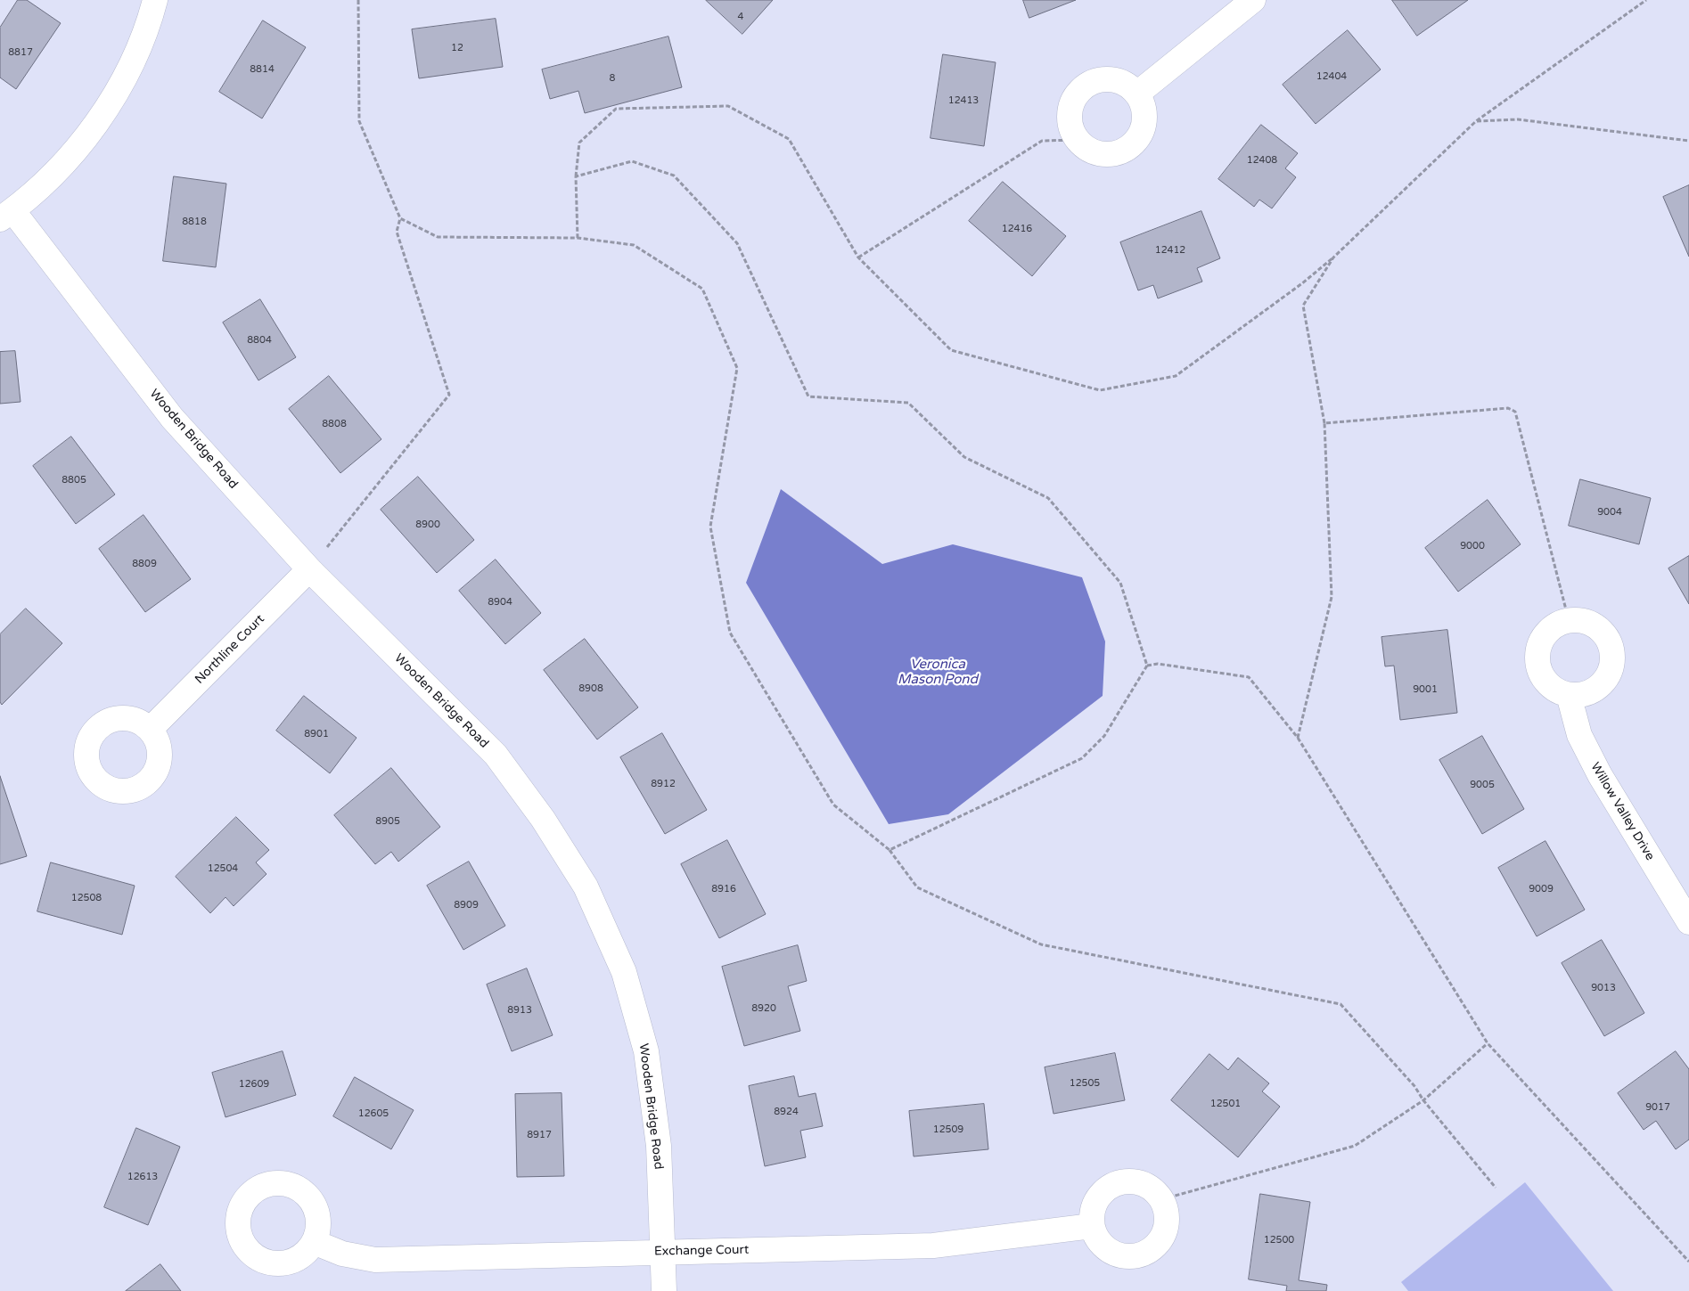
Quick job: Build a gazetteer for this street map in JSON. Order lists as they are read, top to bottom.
{
  "streets": {
    "street": [
      "Wooden Bridge Road",
      "Northline Court",
      "Willow Valley Drive",
      "Exchange Court"
    ]
  },
  "crossings": [
    ["Wooden Bridge Road", "Northline Court"],
    ["Wooden Bridge Road", "Exchange Court"]
  ],
  "water": ["Veronica Mason Pond"],
  "house_numbers": [
    "4",
    "12",
    "8817",
    "8814",
    "12404",
    "8",
    "12413",
    "12408",
    "8818",
    "12416",
    "12412",
    "8804",
    "8808",
    "8805",
    "9004",
    "8900",
    "9000",
    "8809",
    "8904",
    "8908",
    "9001",
    "8901",
    "8912",
    "9005",
    "8905",
    "12504",
    "8916",
    "9009",
    "12508",
    "8909",
    "9013",
    "8920",
    "8913",
    "12505",
    "12609",
    "12501",
    "9017",
    "8924",
    "12605",
    "12509",
    "8917",
    "12613",
    "12500"
  ]
}
